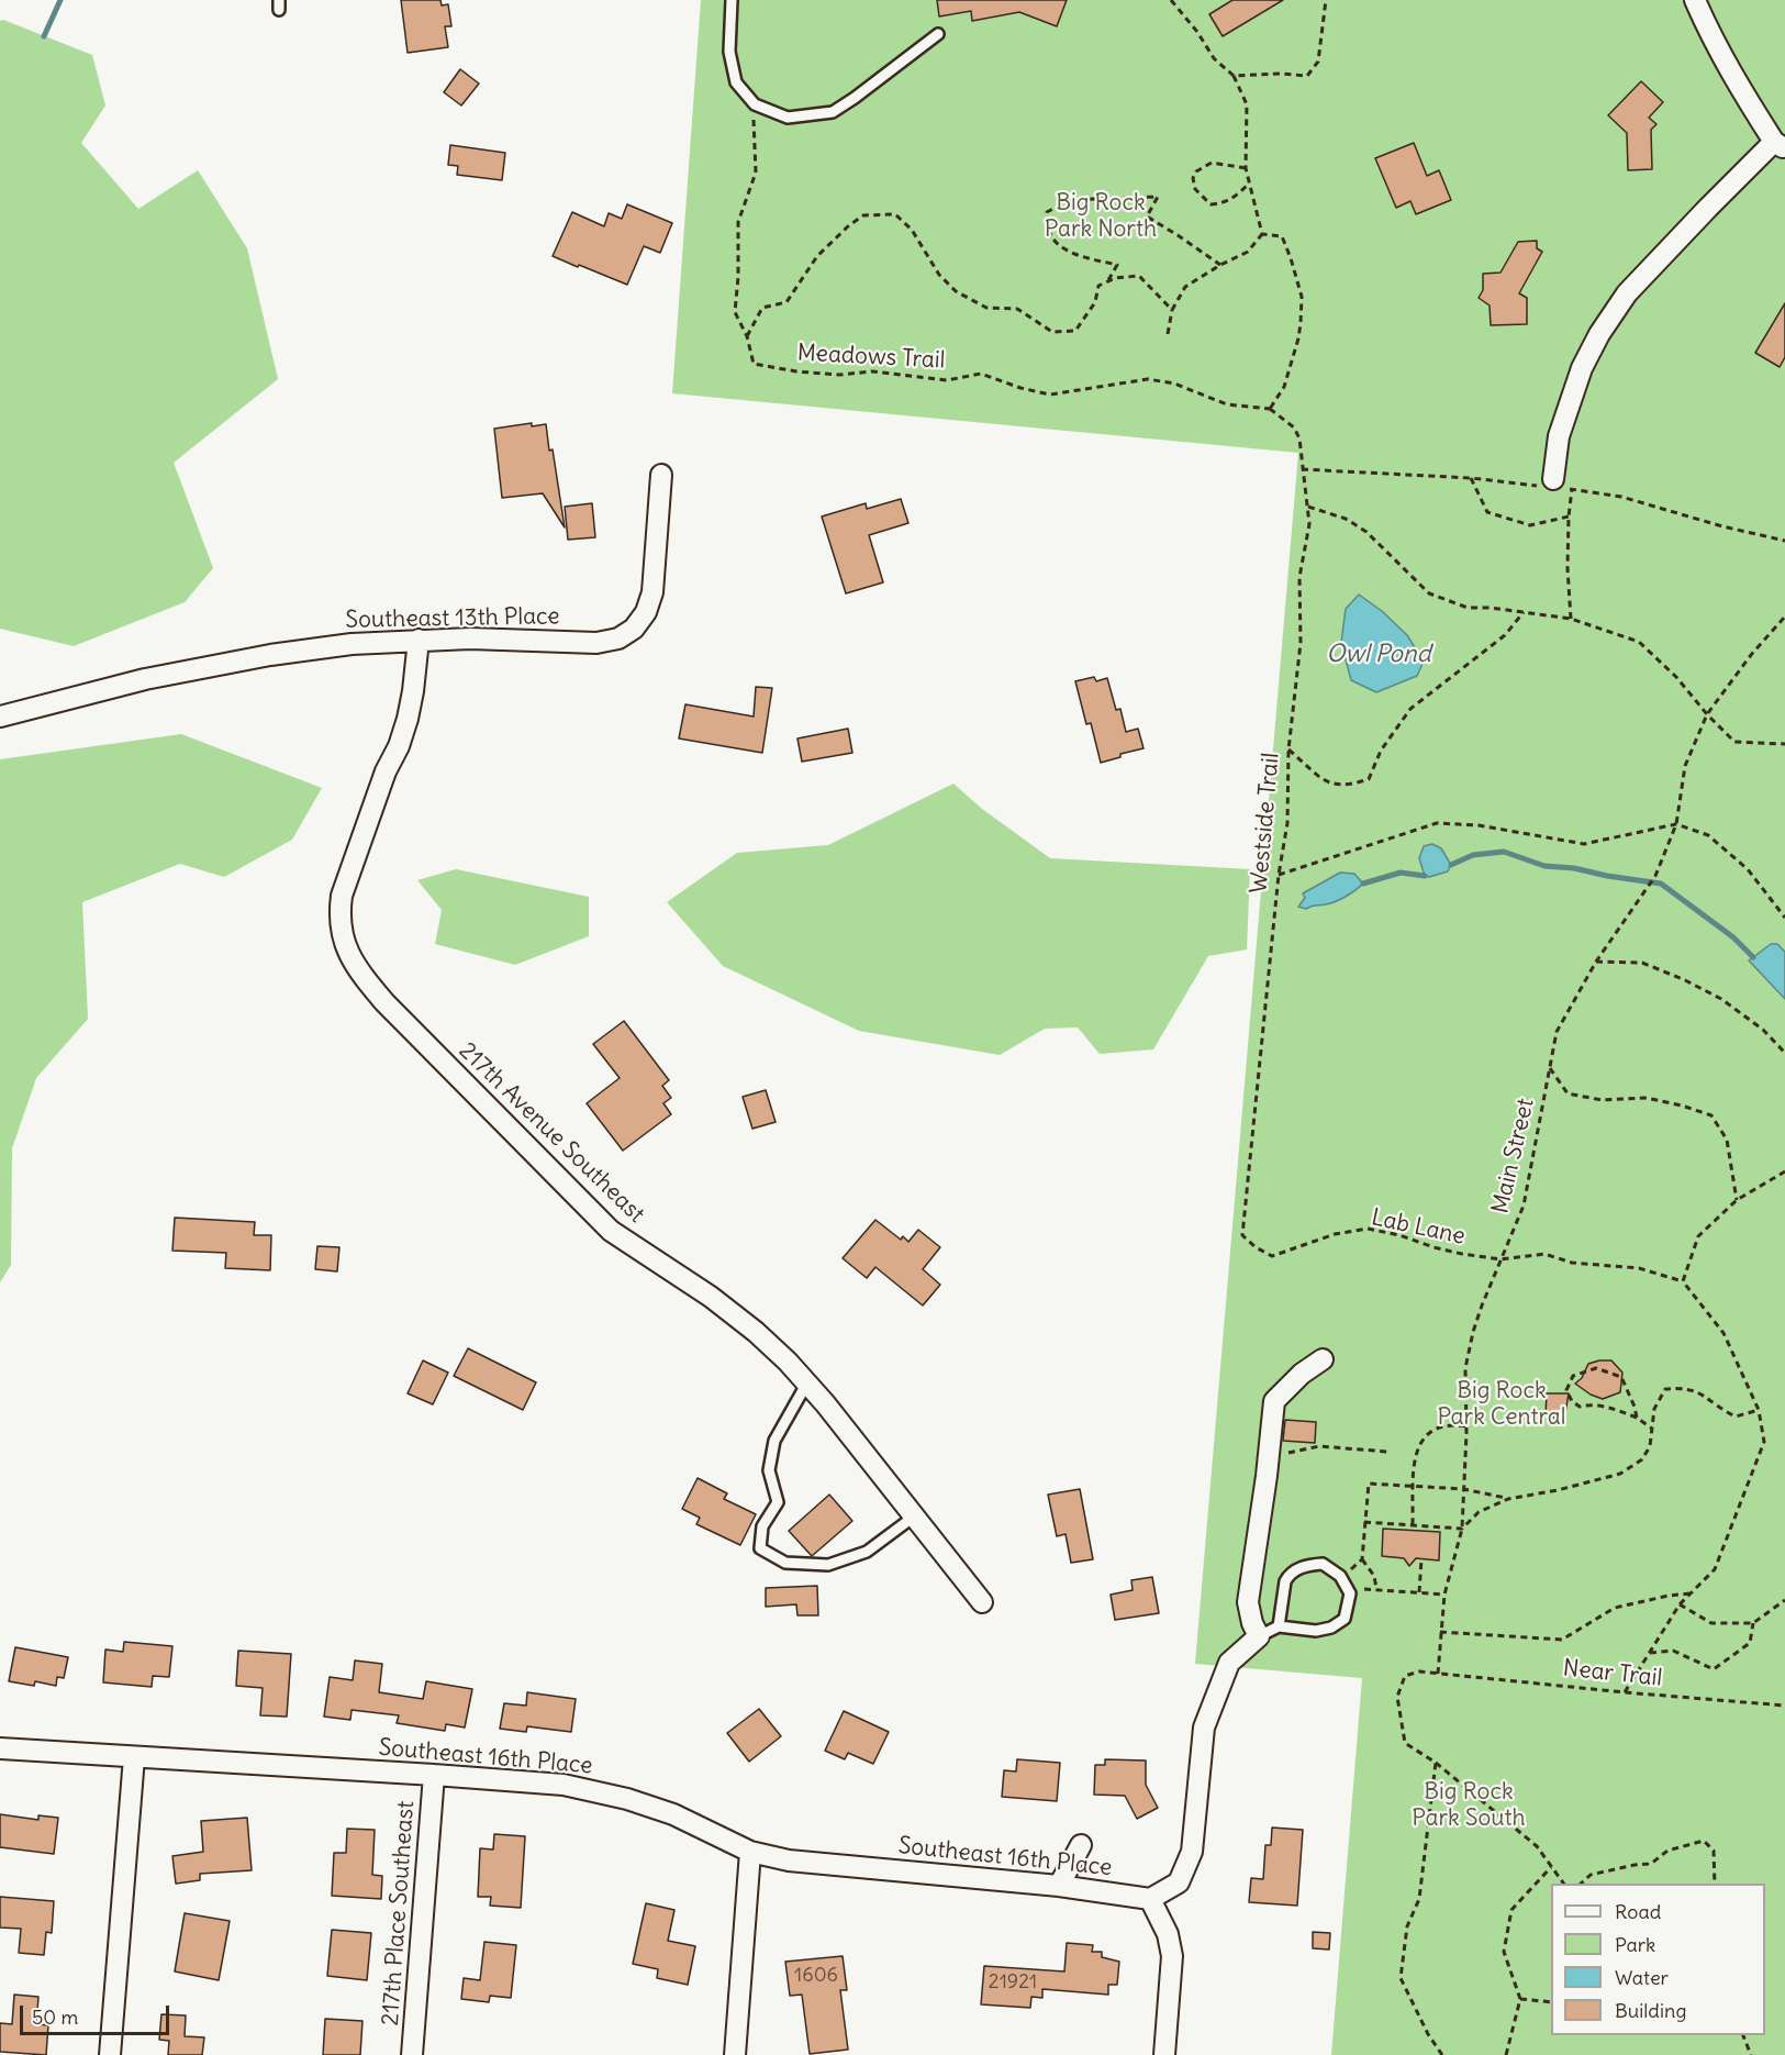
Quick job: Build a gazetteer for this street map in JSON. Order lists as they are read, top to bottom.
{
  "streets": {
    "street": [
      "Southeast 13th Place",
      "217th Avenue Southeast",
      "Southeast 16th Place",
      "217th Place Southeast"
    ],
    "path": [
      "Meadows Trail",
      "Westside Trail",
      "Main Street",
      "Lab Lane",
      "Near Trail"
    ]
  },
  "crossings": [
    ["Meadows Trail", "Westside Trail"],
    ["Southeast 13th Place", "217th Avenue Southeast"],
    ["Westside Trail", "Lab Lane"],
    ["Main Street", "Lab Lane"],
    ["Main Street", "Near Trail"],
    ["Southeast 16th Place", "217th Place Southeast"]
  ],
  "water": ["Owl Pond"],
  "parks": ["Big Rock Park North", "Big Rock Park Central", "Big Rock Park South"],
  "house_numbers": ["1606", "21921"],
  "legend": [
    "Road",
    "Park",
    "Water",
    "Building"
  ],
  "scale_bar": "50 m"
}
